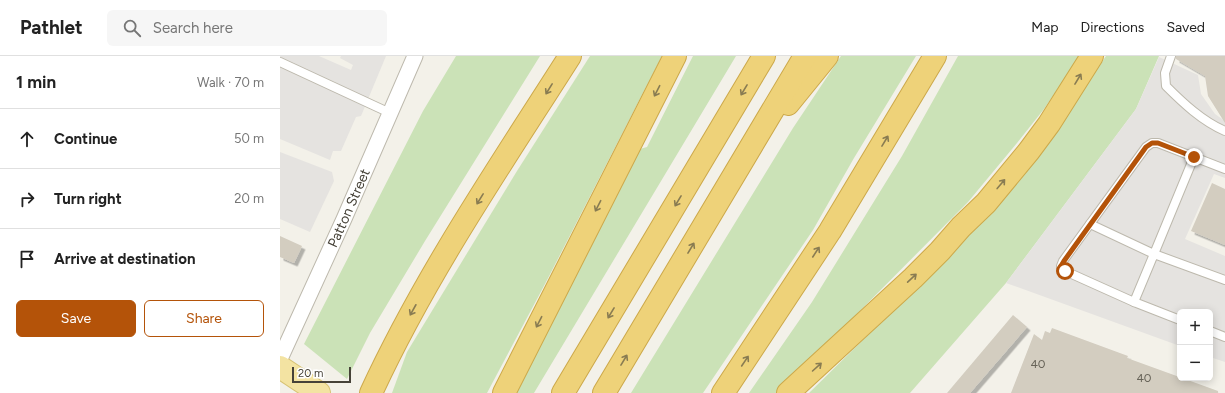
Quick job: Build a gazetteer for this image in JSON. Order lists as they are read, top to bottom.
{
  "streets": {
    "street": ["Patton Street"]
  },
  "house_numbers": ["40", "40"],
  "scale_bar": "20 m",
  "page": {
    "header": "Pathlet",
    "search": "Search here",
    "nav": ["Map", "Directions", "Saved"],
    "heading": ["1 min", "Walk · 70 m"],
    "list": [
      ["Continue", "50 m"],
      ["Turn right", "20 m"],
      "Arrive at destination"
    ],
    "buttons": ["Save", "Share"],
    "map_buttons": ["+", "−"],
    "scale": "20 m"
  }
}
